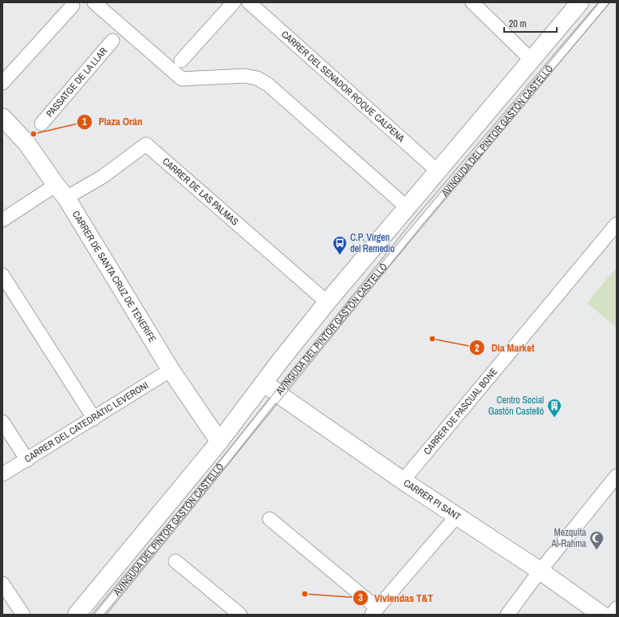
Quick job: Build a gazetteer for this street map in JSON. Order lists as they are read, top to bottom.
{
  "streets": {
    "main road": ["AVINGUDA DEL PINTOR GASTÓN CASTELLÓ", "CARRER DE SANTA CRUZ DE TENERIFE", "CARRER PI SANT"],
    "street": [
      "PASSATGE DE LA LLAR",
      "CARRER DEL SENADOR ROQUE CALPENA",
      "CARRER DE LAS PALMAS",
      "CARRER DE PASCUAL BONE",
      "CARRER DEL CATEDRÀTIC LEVERONI"
    ]
  },
  "crossings": [
    ["CARRER DEL SENADOR ROQUE CALPENA", "AVINGUDA DEL PINTOR GASTÓN CASTELLÓ"],
    ["AVINGUDA DEL PINTOR GASTÓN CASTELLÓ", "CARRER DE LAS PALMAS"],
    ["AVINGUDA DEL PINTOR GASTÓN CASTELLÓ", "CARRER DE SANTA CRUZ DE TENERIFE"],
    ["AVINGUDA DEL PINTOR GASTÓN CASTELLÓ", "CARRER PI SANT"],
    ["CARRER DE LAS PALMAS", "CARRER DE SANTA CRUZ DE TENERIFE"],
    ["CARRER DE SANTA CRUZ DE TENERIFE", "CARRER DEL CATEDRÀTIC LEVERONI"],
    ["CARRER DE PASCUAL BONE", "CARRER PI SANT"]
  ],
  "places": {
    "other": ["Plaza Orán", "Dia Market", "Viviendas T&T"],
    "bus stop": ["C.P. Virgen del Remedio"],
    "building": ["Centro Social Gastón Castelló"],
    "mosque": ["Mezquita Al-Rahma"]
  },
  "scale_bar": "20 m"
}
